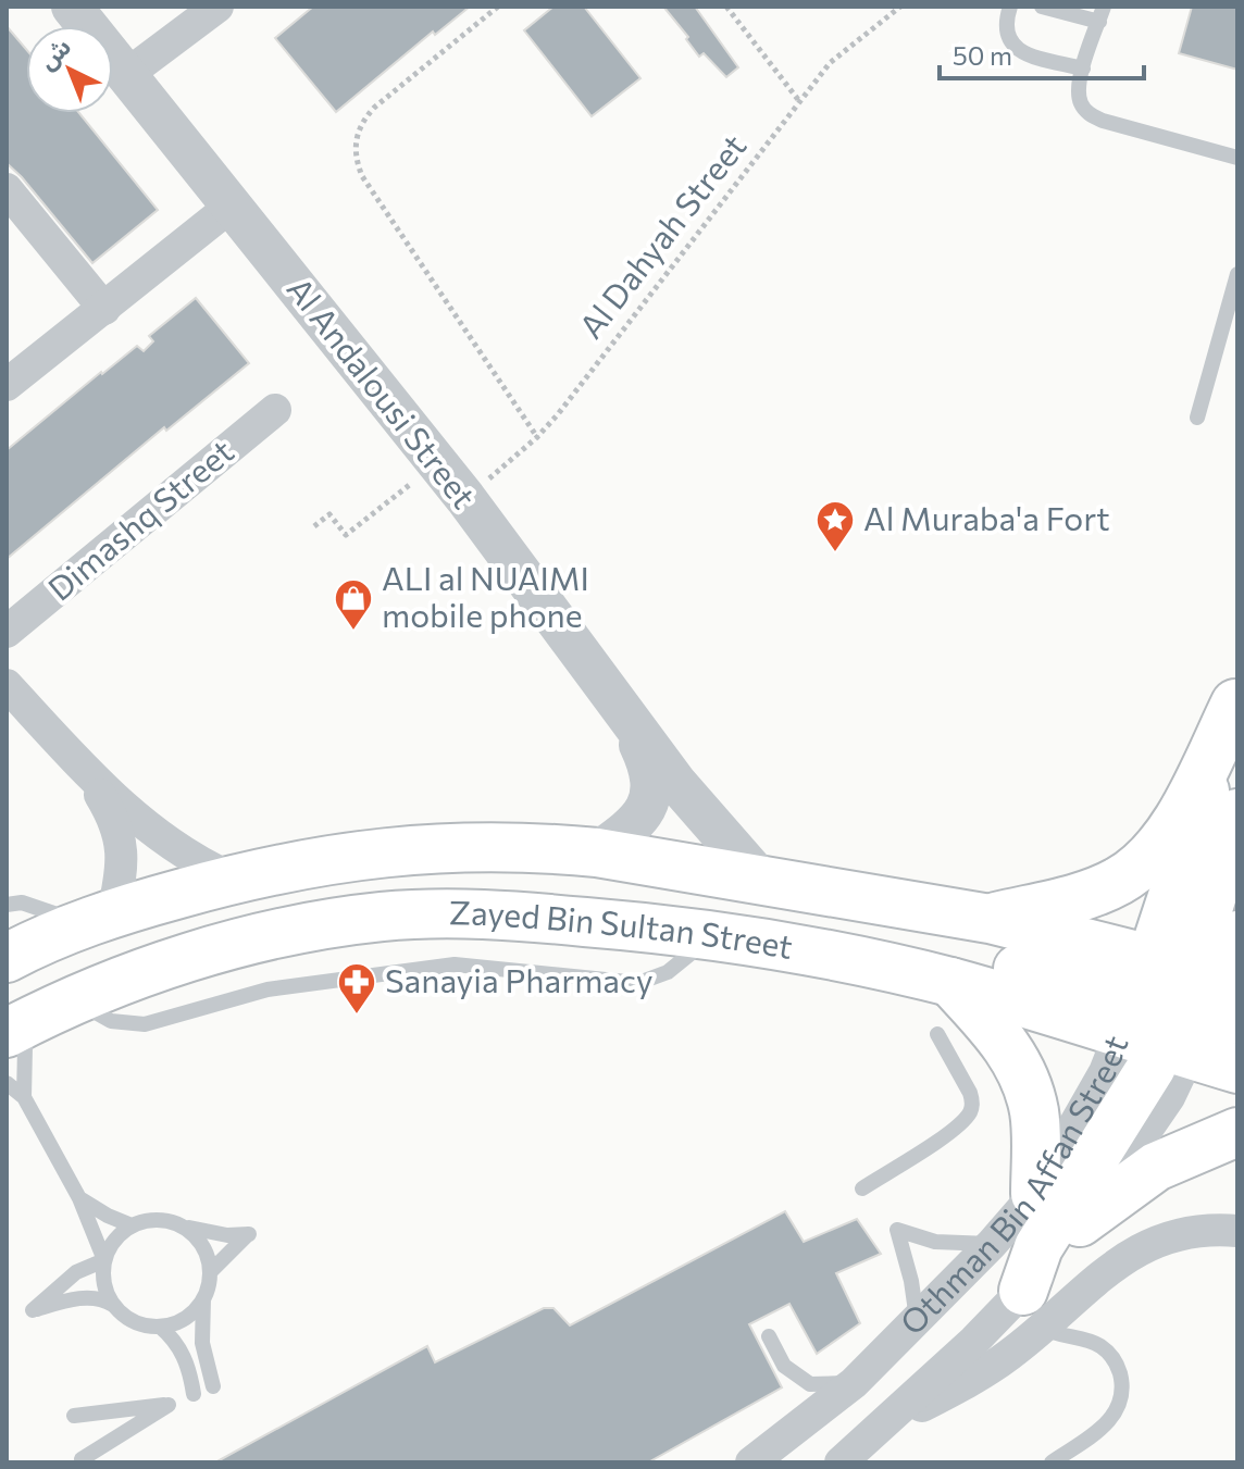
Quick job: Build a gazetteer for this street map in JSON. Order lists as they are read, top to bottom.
{
  "streets": {
    "highway": ["Zayed Bin Sultan Street"],
    "main road": ["Othman Bin Affan Street"],
    "street": ["Al Andalousi Street", "Dimashq Street"],
    "path": ["Al Dahyah Street"]
  },
  "crossings": [
    ["Al Dahyah Street", "Al Andalousi Street"],
    ["Al Andalousi Street", "Zayed Bin Sultan Street"],
    ["Zayed Bin Sultan Street", "Othman Bin Affan Street"]
  ],
  "places": {
    "place": ["Al Muraba'a Fort"],
    "shop": ["ALI al NUAIMI mobile phone"],
    "pharmacy": ["Sanayia Pharmacy"]
  },
  "scale_bar": "50 m",
  "north": "top left"
}
